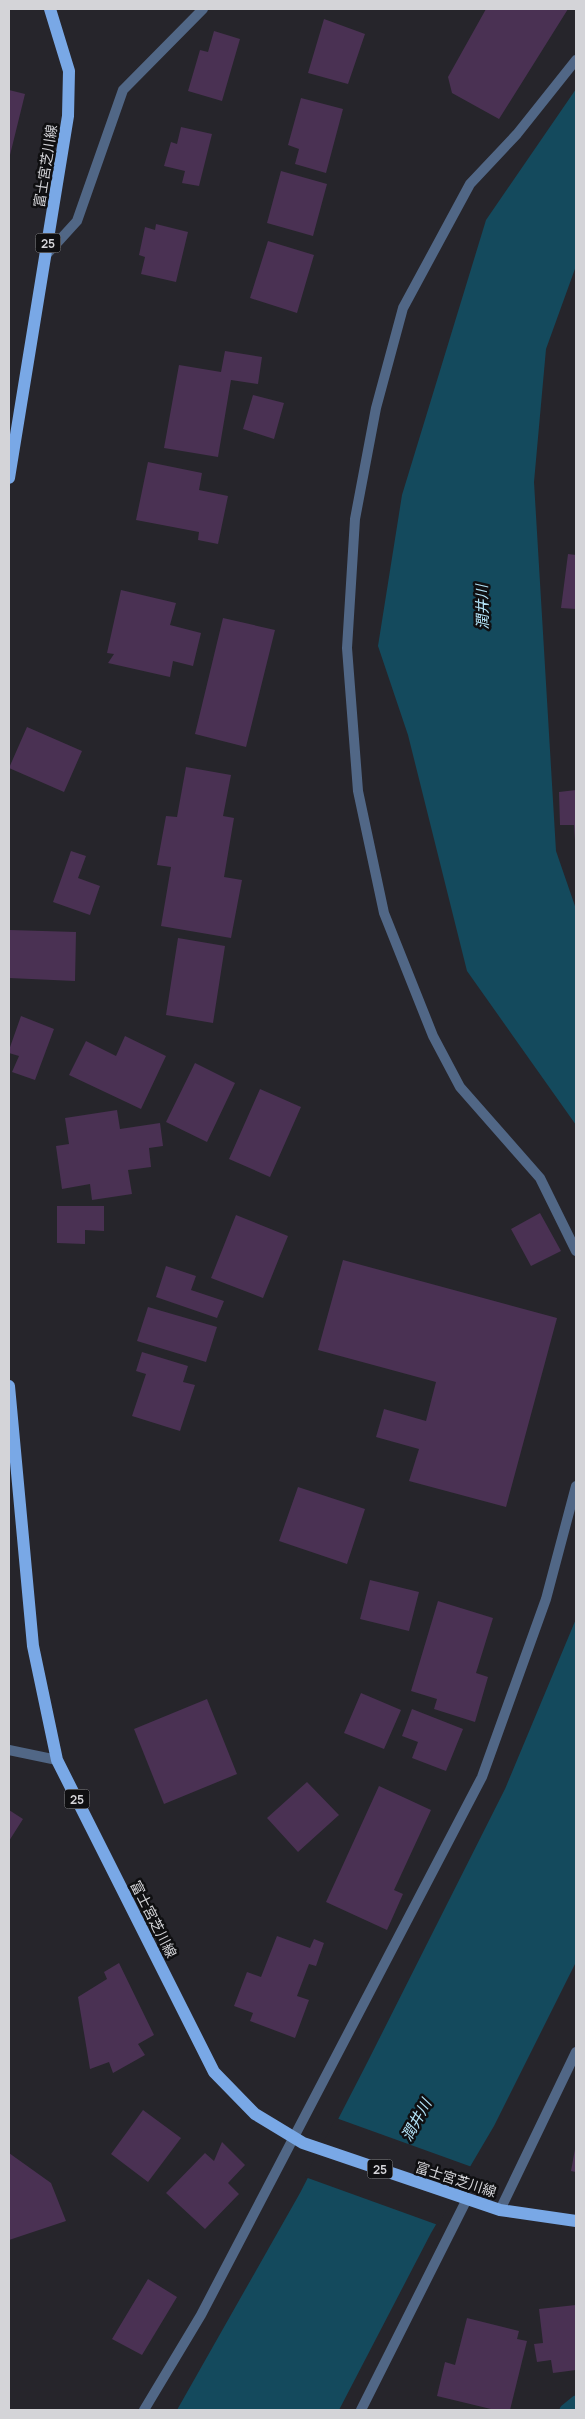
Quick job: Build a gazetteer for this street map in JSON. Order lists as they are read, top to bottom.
{
  "streets": {
    "main road": ["富士宮芝川線", "25"]
  },
  "water": ["潤井川"]
}
